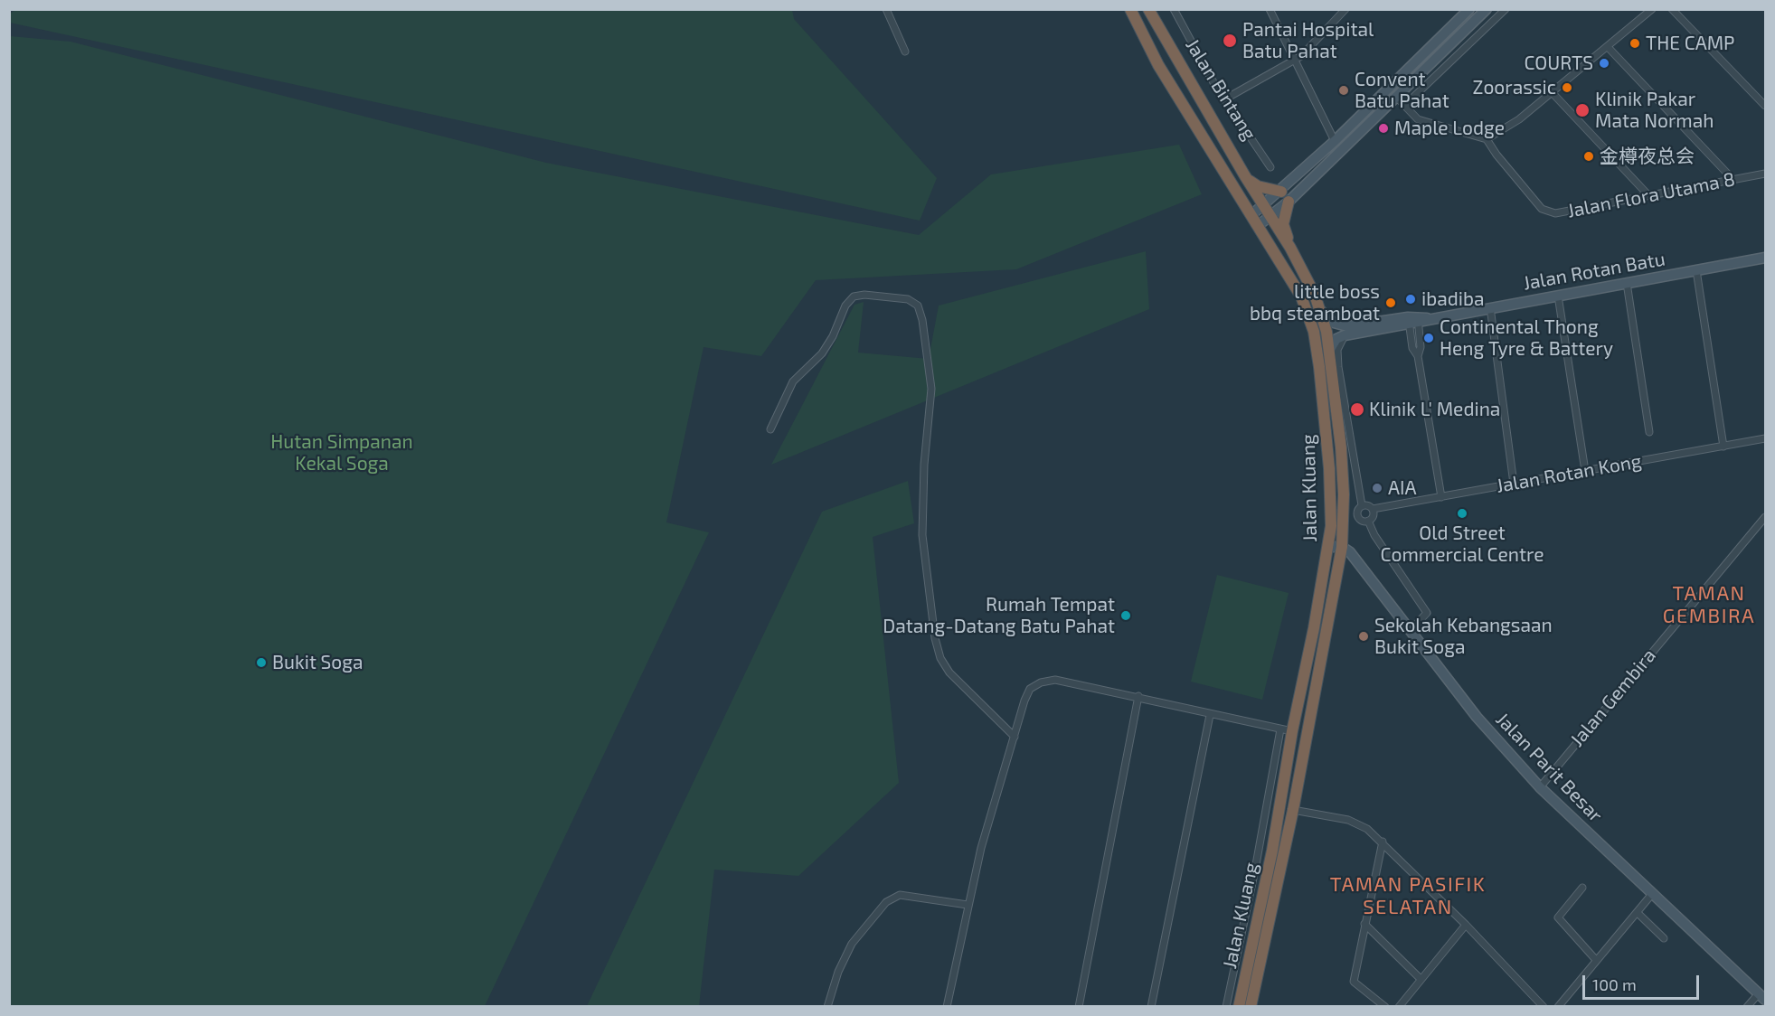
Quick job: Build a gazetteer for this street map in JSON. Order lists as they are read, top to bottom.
{
  "streets": {
    "highway": ["Jalan Kluang"],
    "street": [
      "Jalan Bintang",
      "Jalan Flora Utama 8",
      "Jalan Rotan Batu",
      "Jalan Rotan Kong",
      "Jalan Gembira",
      "Jalan Parit Besar"
    ]
  },
  "crossings": [
    ["Jalan Rotan Batu", "Jalan Kluang"],
    ["Jalan Kluang", "Jalan Parit Besar"],
    ["Jalan Gembira", "Jalan Parit Besar"]
  ],
  "districts": ["TAMAN GEMBIRA", "TAMAN PASIFIK SELATAN"],
  "parks": ["Hutan Simpanan Kekal Soga"],
  "places": [
    "Pantai Hospital Batu Pahat",
    "THE CAMP",
    "COURTS",
    "Zoorassic",
    "Convent Batu Pahat",
    "Klinik Pakar Mata Normah",
    "Maple Lodge",
    "金樽夜总会",
    "ibadiba",
    "little boss bbq steamboat",
    "Continental Thong Heng Tyre & Battery",
    "Klinik L' Medina",
    "AIA",
    "Old Street Commercial Centre",
    "Rumah Tempat Datang-Datang Batu Pahat",
    "Sekolah Kebangsaan Bukit Soga",
    "Bukit Soga"
  ],
  "scale_bar": "100 m"
}
